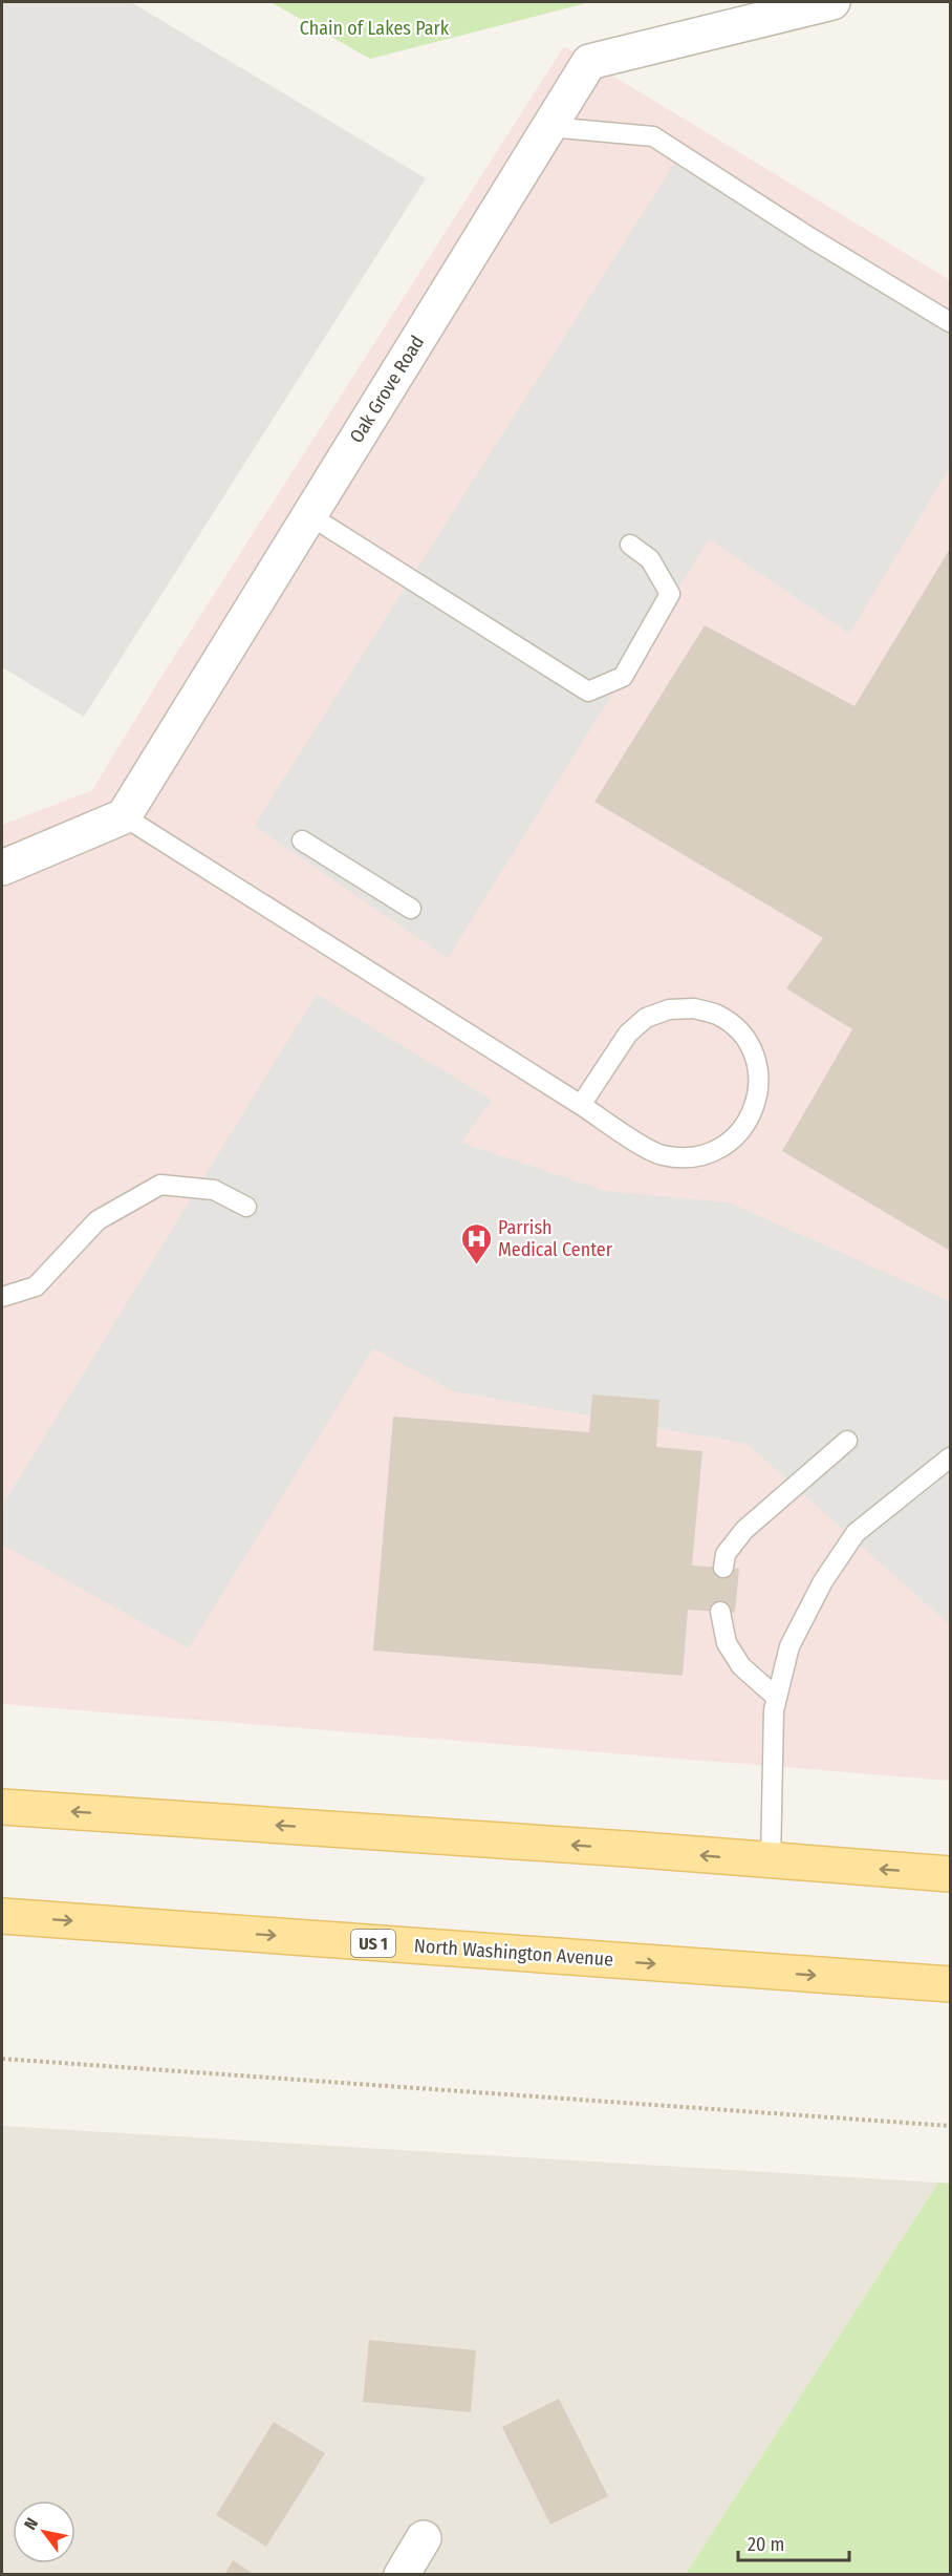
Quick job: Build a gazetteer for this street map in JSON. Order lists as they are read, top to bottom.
{
  "streets": {
    "main road": ["US 1", "North Washington Avenue"],
    "street": ["Oak Grove Road"]
  },
  "parks": ["Chain of Lakes Park"],
  "places": {
    "hospital": ["Parrish Medical Center"]
  },
  "scale_bar": "20 m",
  "north": "top left"
}
